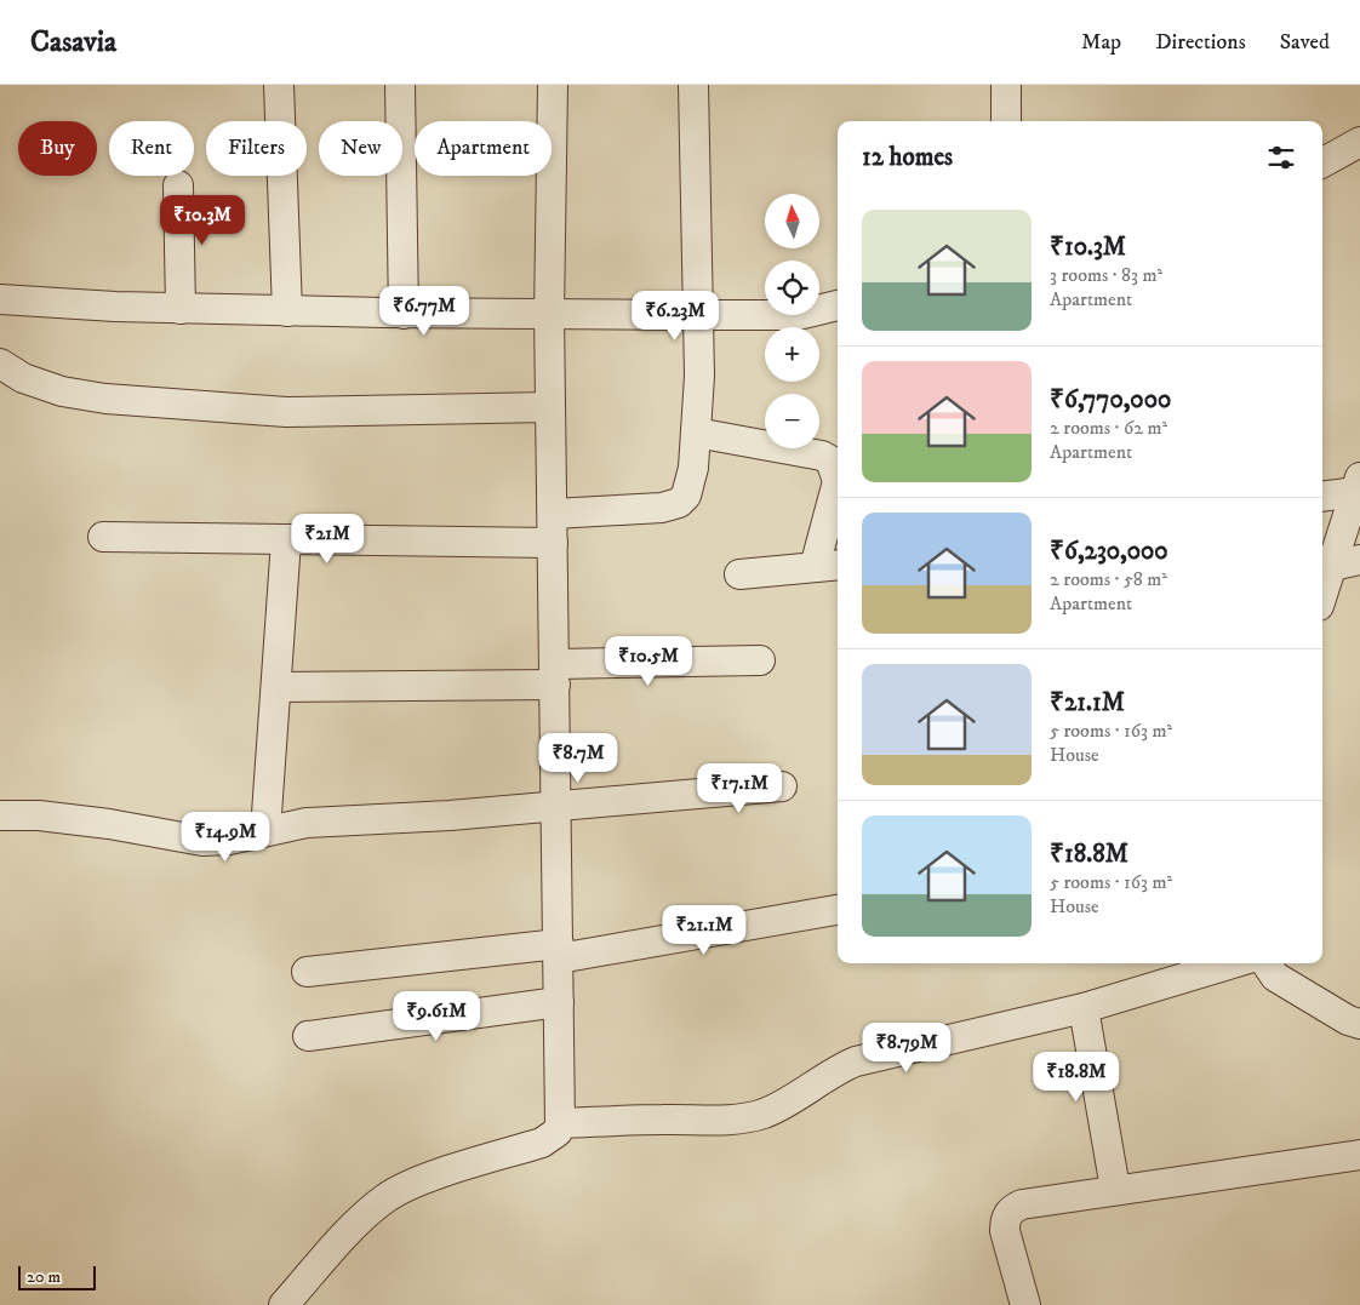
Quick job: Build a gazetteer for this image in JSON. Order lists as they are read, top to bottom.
{
  "scale_bar": "20 m",
  "north": "top",
  "page": {
    "header": "Casavia",
    "nav": ["Map", "Directions", "Saved"],
    "chip": [
      "Buy",
      "Rent",
      "Filters",
      "New",
      "Apartment"
    ],
    "heading": "12 homes",
    "map_buttons": ["+", "−"],
    "list": [
      {
        "name": "₹10.3M",
        "note": "3 rooms · 83 m² · Apartment"
      },
      {
        "name": "₹6,770,000",
        "note": "2 rooms · 62 m² · Apartment"
      },
      {
        "name": "₹6,230,000",
        "note": "2 rooms · 58 m² · Apartment"
      },
      {
        "name": "₹21.1M",
        "note": "5 rooms · 163 m² · House"
      },
      {
        "name": "₹18.8M",
        "note": "5 rooms · 163 m² · House"
      }
    ],
    "price": [
      "₹10.3M",
      "₹6.77M",
      "₹6.23M",
      "₹21M",
      "₹10.5M",
      "₹8.7M",
      "₹17.1M",
      "₹14.9M",
      "₹21.1M",
      "₹9.61M",
      "₹8.79M",
      "₹18.8M"
    ],
    "scale": "20 m"
  }
}
